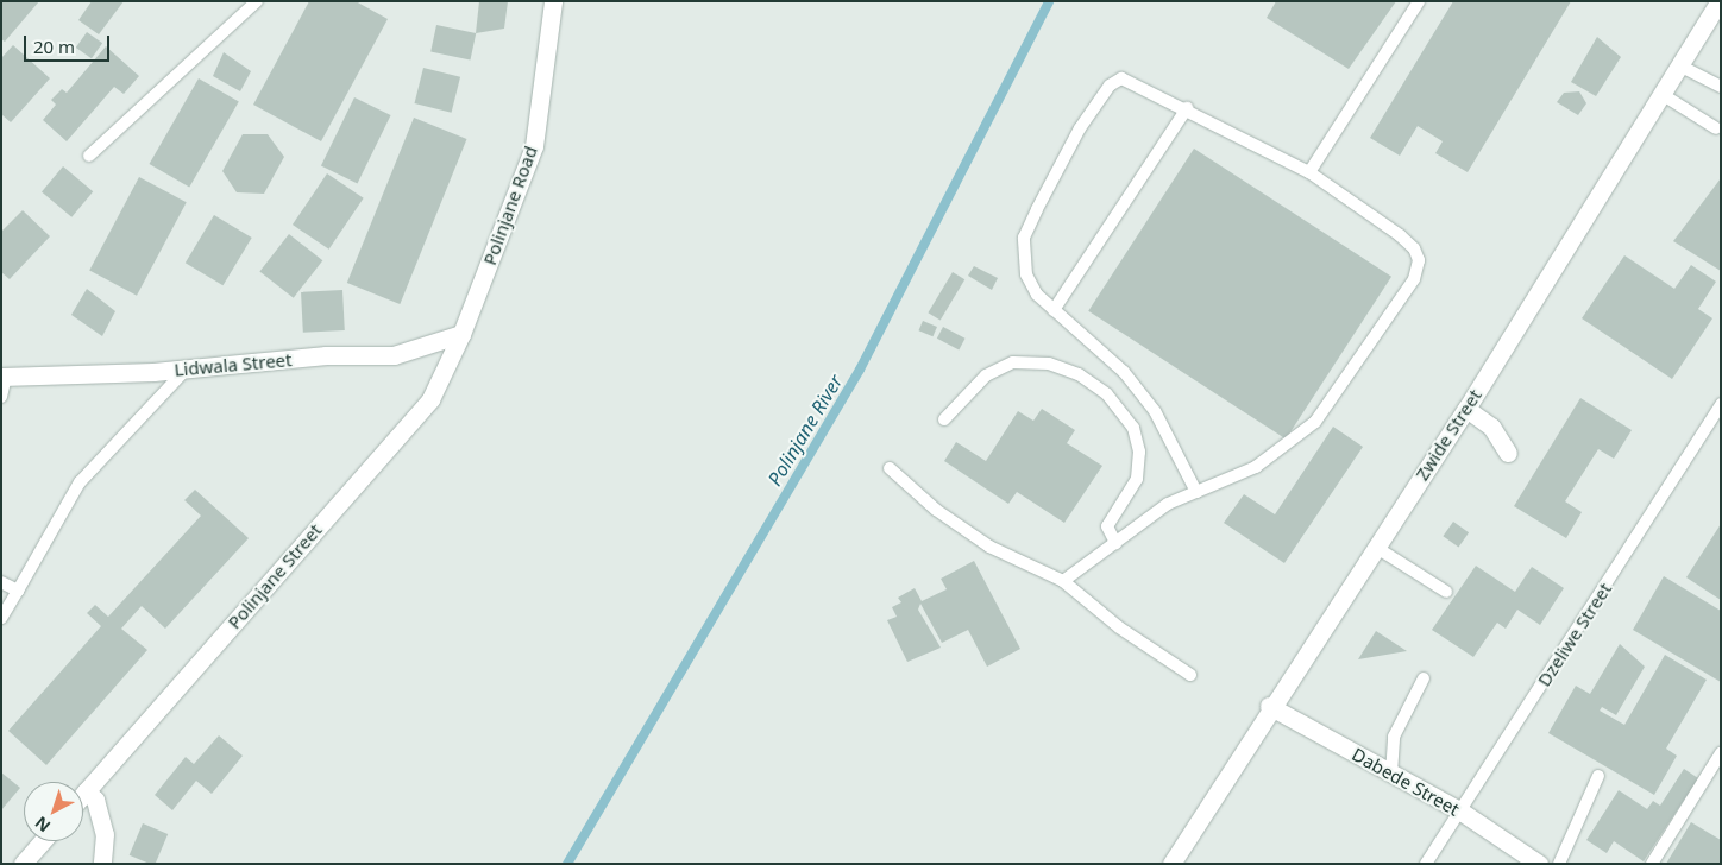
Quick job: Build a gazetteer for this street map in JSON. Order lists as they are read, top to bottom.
{
  "streets": {
    "street": [
      "Polinjane Road",
      "Lidwala Street",
      "Zwide Street",
      "Polinjane Street",
      "Dabede Street"
    ],
    "lane": ["Dzeliwe Street"]
  },
  "crossings": [
    ["Polinjane Road", "Lidwala Street"],
    ["Polinjane Road", "Polinjane Street"],
    ["Lidwala Street", "Polinjane Street"],
    ["Zwide Street", "Dabede Street"],
    ["Dzeliwe Street", "Dabede Street"]
  ],
  "water": ["Polinjane River"],
  "scale_bar": "20 m",
  "north": "bottom left"
}
